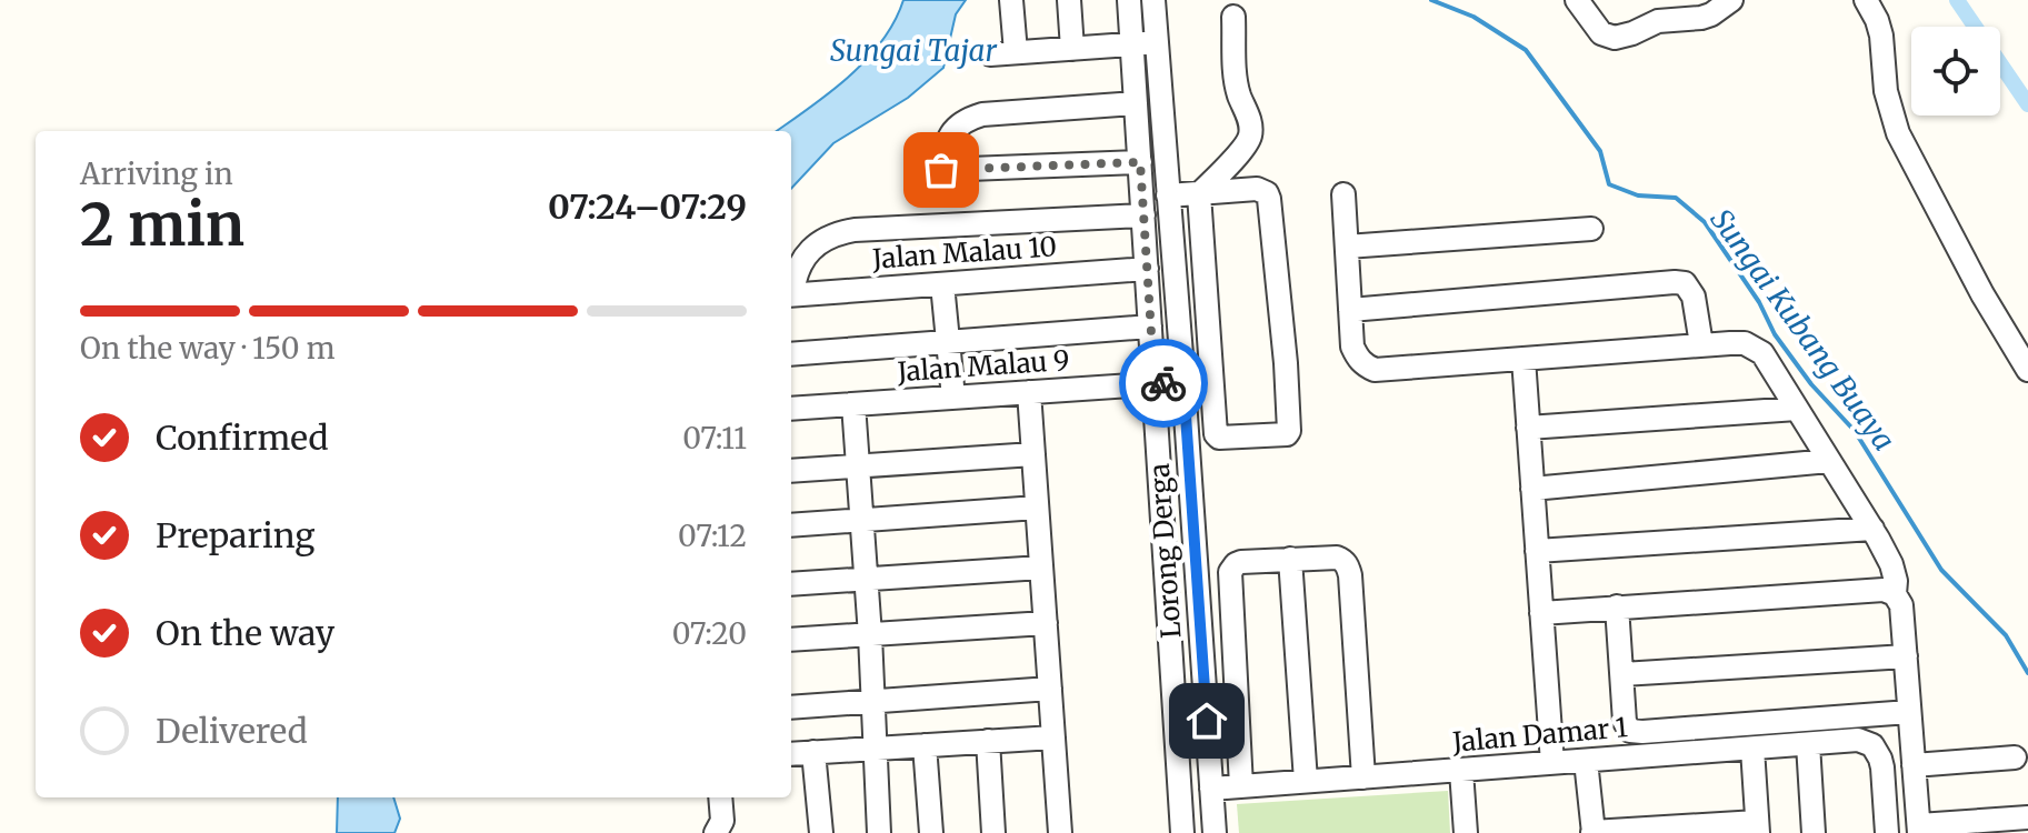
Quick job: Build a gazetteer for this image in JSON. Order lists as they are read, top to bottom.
{
  "streets": {
    "street": [
      "Jalan Malau 10",
      "Jalan Malau 9",
      "Lorong Derga",
      "Jalan Damar 1"
    ]
  },
  "crossings": [
    ["Jalan Malau 9", "Lorong Derga"],
    ["Lorong Derga", "Jalan Damar 1"]
  ],
  "water": ["Sungai Tajar", "Sungai Kubang Buaya"],
  "page": {
    "heading": ["2 min", "Arriving in", "07:24–07:29"],
    "bar": "On the way · 150 m",
    "list": [
      ["Confirmed", "07:11"],
      ["Preparing", "07:12"],
      ["On the way", "07:20"],
      "Delivered"
    ]
  }
}
